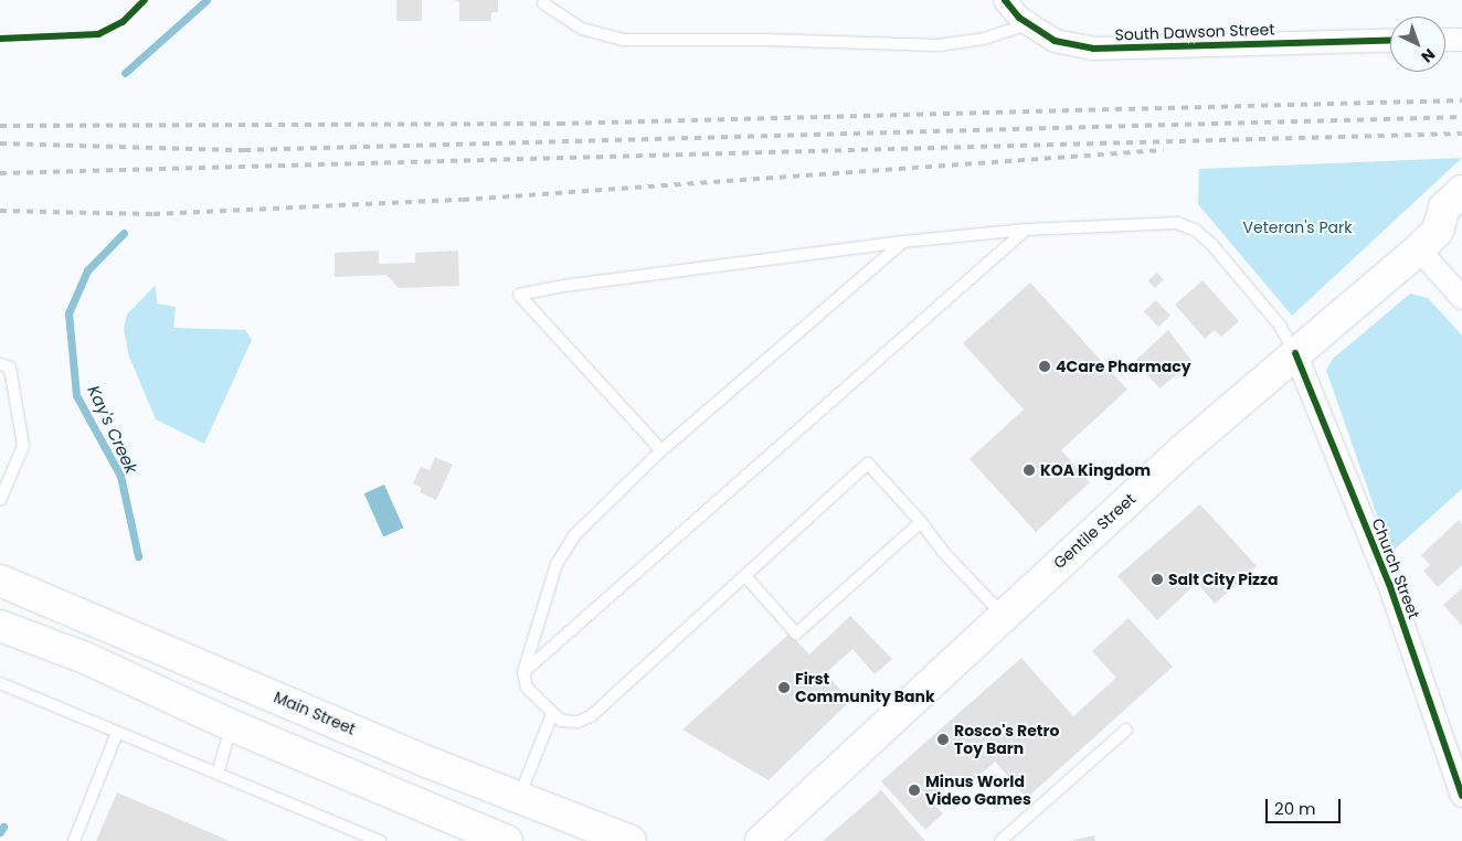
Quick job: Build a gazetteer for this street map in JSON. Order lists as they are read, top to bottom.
{
  "streets": {
    "main road": ["Gentile Street", "Main Street"],
    "street": ["South Dawson Street", "Church Street"]
  },
  "crossings": [
    ["Gentile Street", "Church Street"]
  ],
  "water": ["Kay's Creek"],
  "parks": ["Veteran's Park"],
  "places": [
    "4Care Pharmacy",
    "KOA Kingdom",
    "Salt City Pizza",
    "First Community Bank",
    "Rosco's Retro Toy Barn",
    "Minus World Video Games"
  ],
  "scale_bar": "20 m",
  "north": "bottom right"
}
